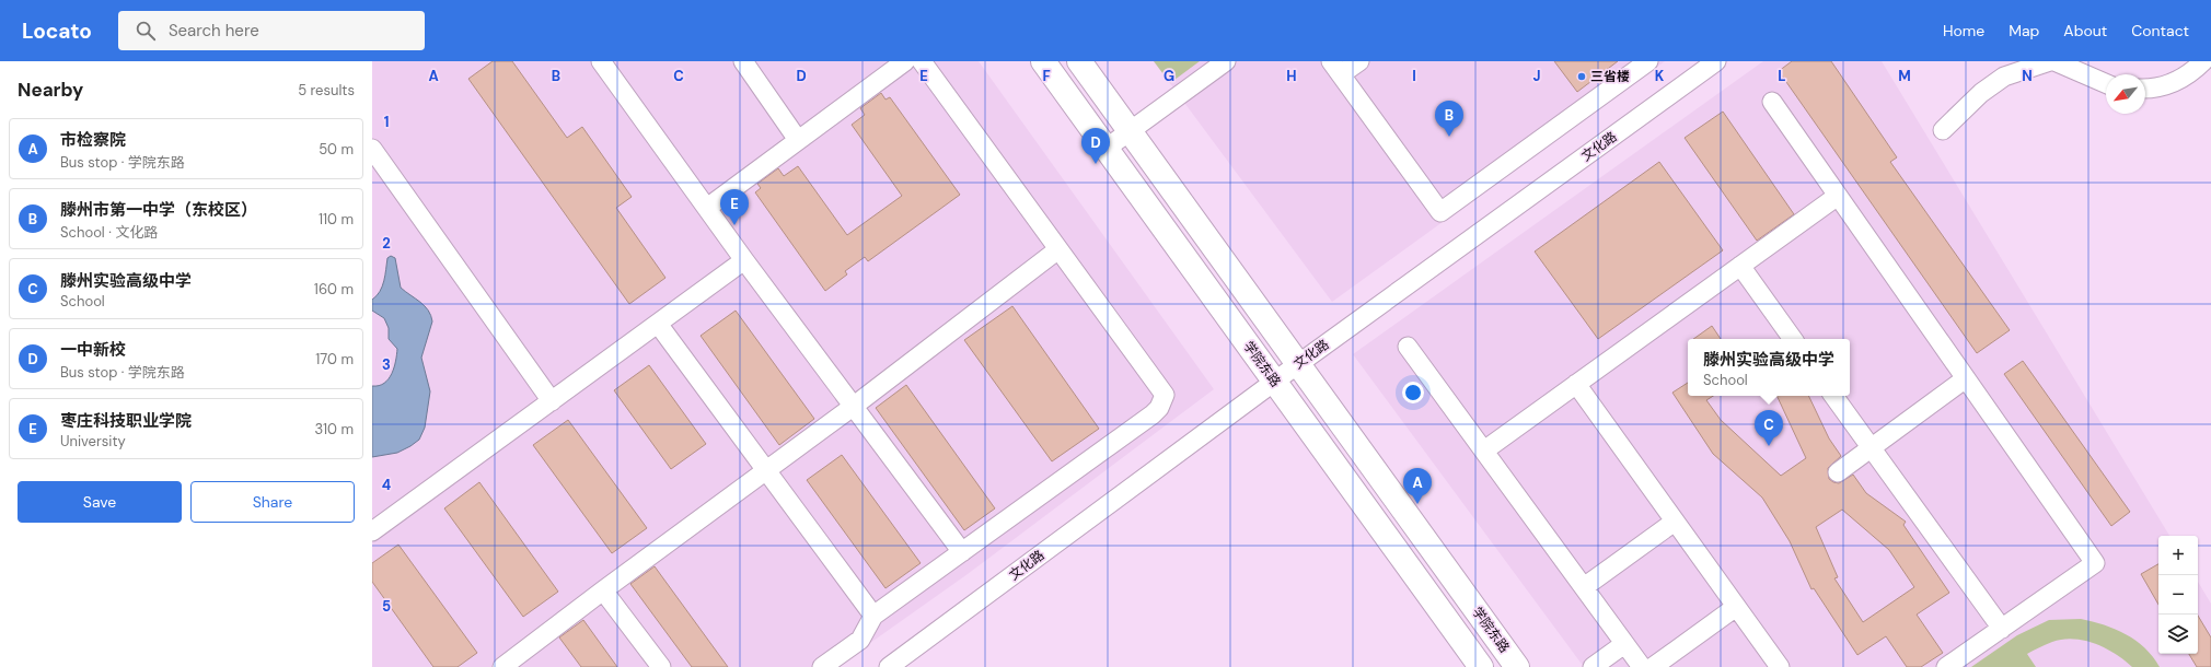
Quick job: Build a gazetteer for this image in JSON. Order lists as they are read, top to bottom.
{
  "streets": {
    "main road": ["学院东路"],
    "street": ["文化路"]
  },
  "crossings": [
    ["文化路", "学院东路"]
  ],
  "places": ["三省楼"],
  "north": "bottom left",
  "page": {
    "header": "Locato",
    "search": "Search here",
    "nav": [
      "Home",
      "Map",
      "About",
      "Contact"
    ],
    "heading": ["Nearby", "5 results"],
    "pins": [
      "B",
      "D",
      "E",
      "C",
      "A"
    ],
    "list": [
      {
        "mark": "A",
        "name": "市检察院",
        "note": "Bus stop · 学院东路",
        "value": "50 m"
      },
      {
        "mark": "B",
        "name": "滕州市第一中学（东校区）",
        "note": "School · 文化路",
        "value": "110 m"
      },
      {
        "mark": "C",
        "name": "滕州实验高级中学",
        "note": "School",
        "value": "160 m"
      },
      {
        "mark": "D",
        "name": "一中新校",
        "note": "Bus stop · 学院东路",
        "value": "170 m"
      },
      {
        "mark": "E",
        "name": "枣庄科技职业学院",
        "note": "University",
        "value": "310 m"
      }
    ],
    "popup": ["滕州实验高级中学", "School"],
    "buttons": ["Save", "Share"],
    "map_buttons": ["+", "−"]
  },
  "grid": {
    "columns": [
      "A",
      "B",
      "C",
      "D",
      "E",
      "F",
      "G",
      "H",
      "I",
      "J",
      "K",
      "L",
      "M",
      "N"
    ],
    "rows": [
      "1",
      "2",
      "3",
      "4",
      "5"
    ]
  }
}
